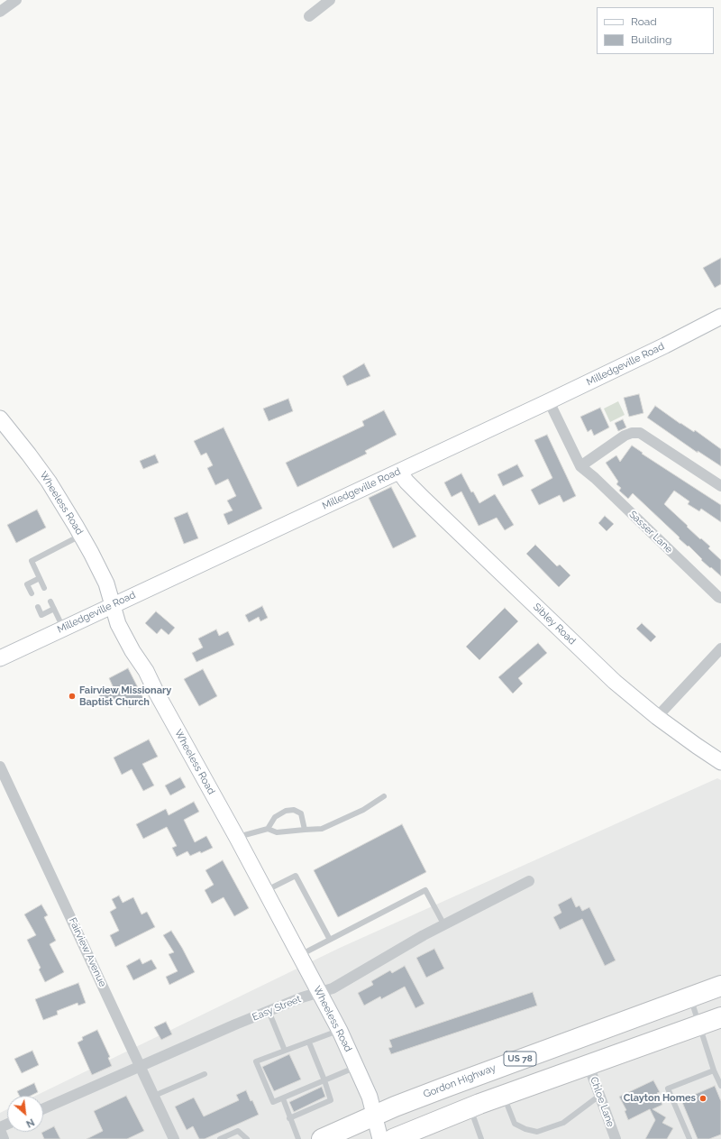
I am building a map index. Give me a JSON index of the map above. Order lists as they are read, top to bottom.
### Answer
{
  "streets": {
    "highway": ["US 78", "Gordon Highway"],
    "street": [
      "Milledgeville Road",
      "Wheeless Road",
      "Sasser Lane",
      "Sibley Road",
      "Fairview Avenue",
      "Easy Street",
      "Chloe Lane"
    ]
  },
  "crossings": [
    ["Milledgeville Road", "Wheeless Road"],
    ["Milledgeville Road", "Sasser Lane"],
    ["Milledgeville Road", "Sibley Road"],
    ["Wheeless Road", "Easy Street"],
    ["Wheeless Road", "Gordon Highway"],
    ["Fairview Avenue", "Easy Street"]
  ],
  "places": ["Fairview Missionary Baptist Church", "Clayton Homes"],
  "legend": ["Road", "Building"],
  "north": "bottom right"
}
